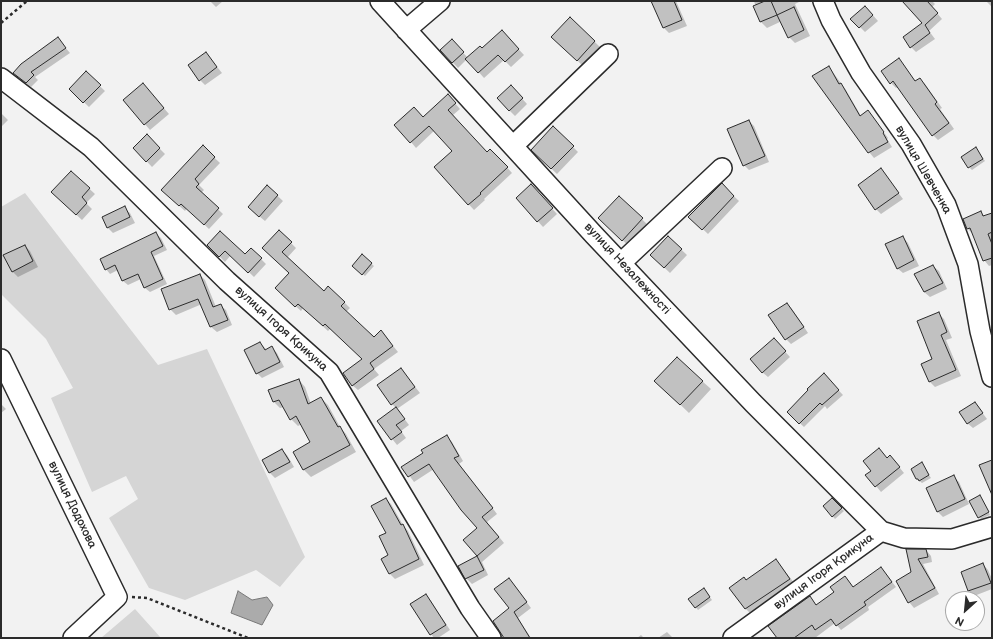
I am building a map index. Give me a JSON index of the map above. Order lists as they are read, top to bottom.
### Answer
{
  "streets": {
    "street": [
      "вулиця Шевченка",
      "вулиця Незалежності",
      "вулиця Ігоря Крикуна",
      "вулиця Додохова"
    ]
  },
  "crossings": [
    ["вулиця Незалежності", "вулиця Ігоря Крикуна"]
  ],
  "north": "bottom left"
}
